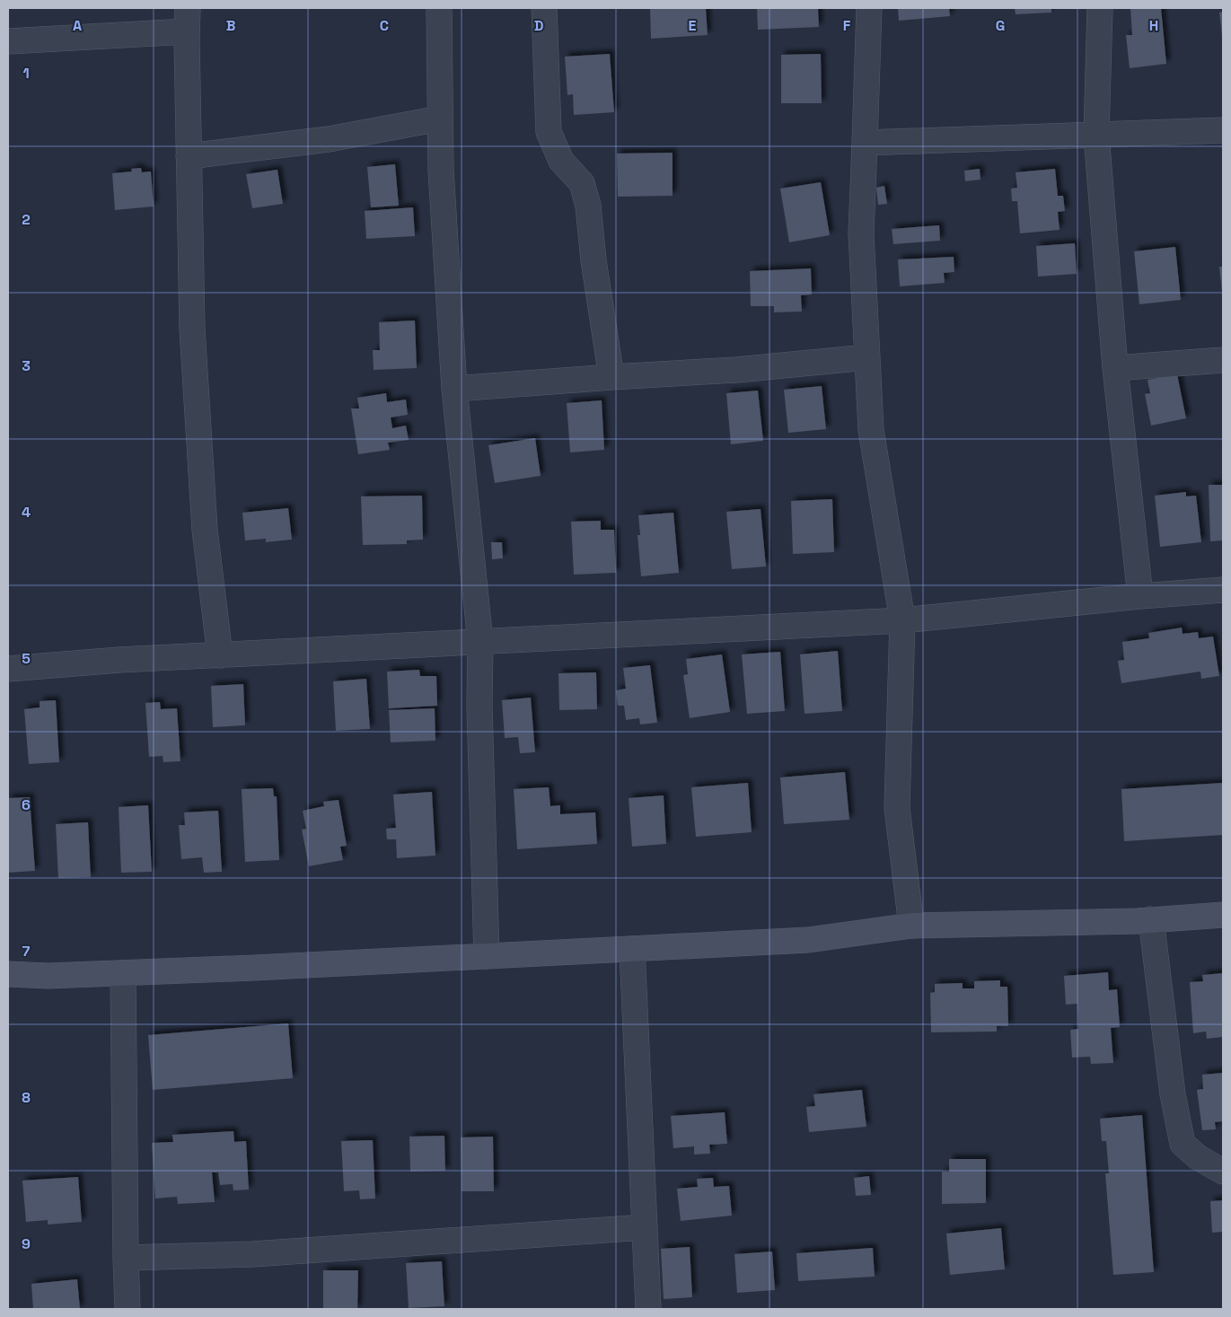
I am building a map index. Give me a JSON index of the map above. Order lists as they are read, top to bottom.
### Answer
{
  "grid": {
    "columns": [
      "A",
      "B",
      "C",
      "D",
      "E",
      "F",
      "G",
      "H"
    ],
    "rows": [
      "1",
      "2",
      "3",
      "4",
      "5",
      "6",
      "7",
      "8",
      "9"
    ]
  }
}
